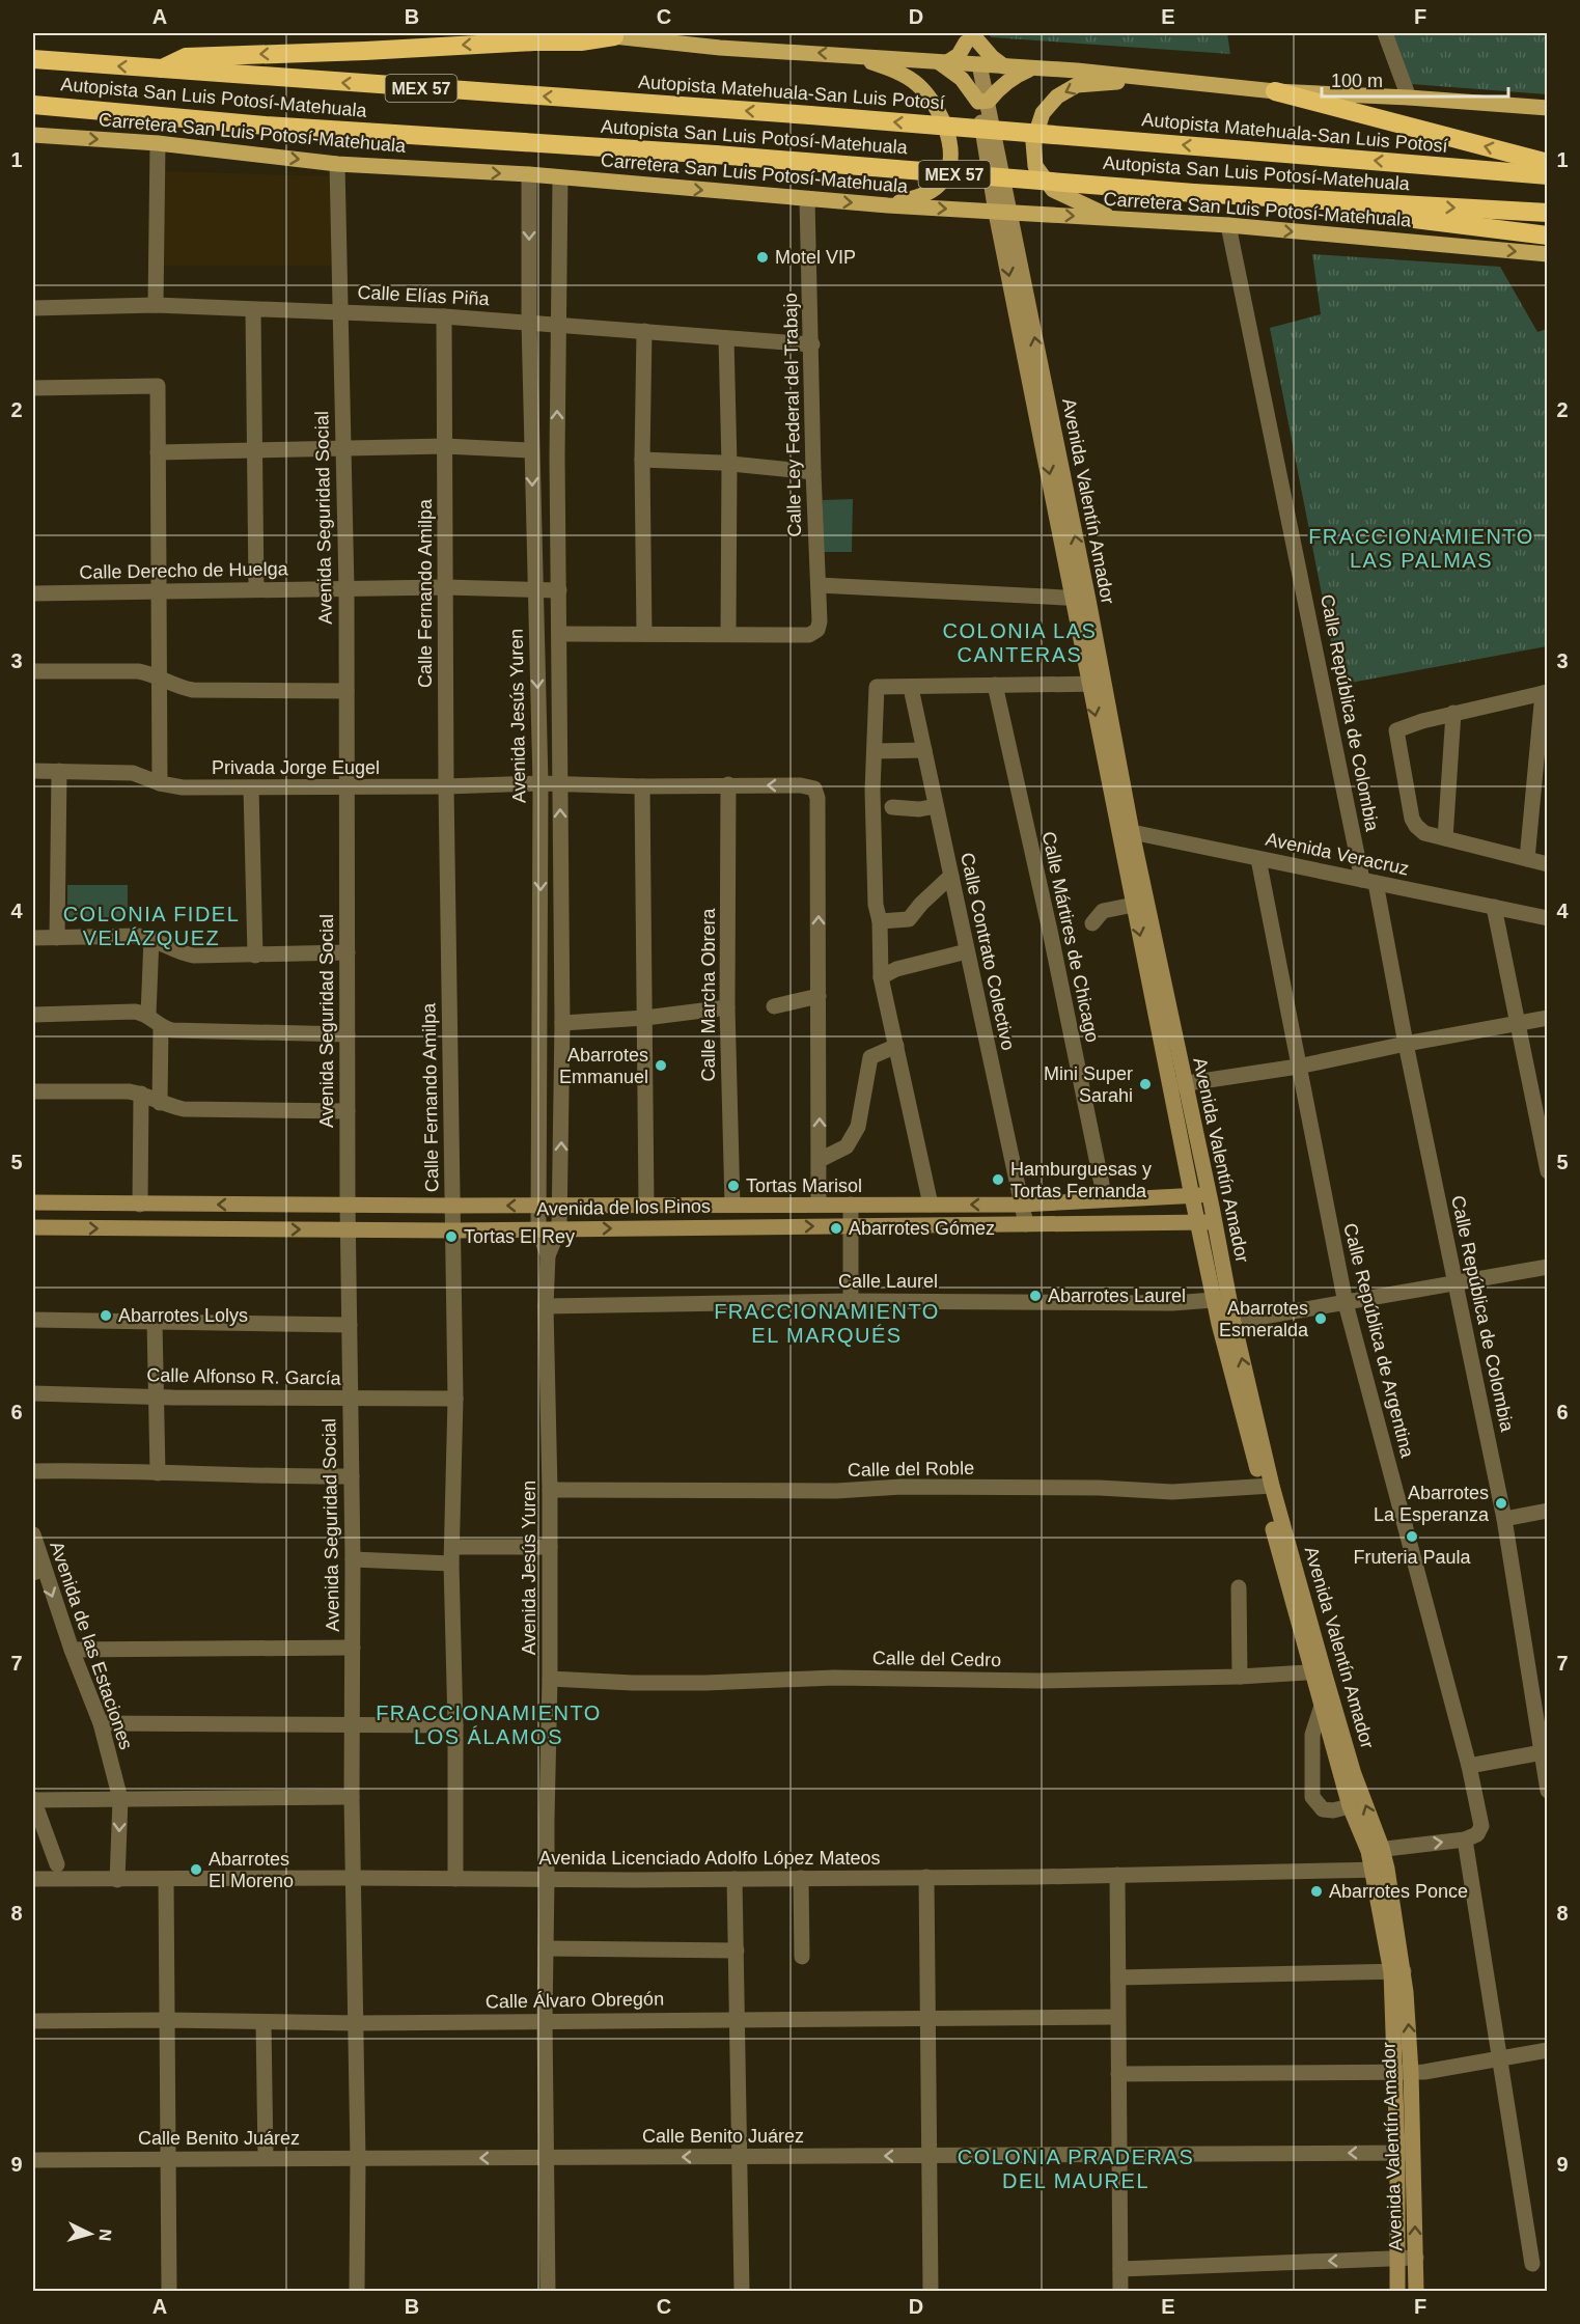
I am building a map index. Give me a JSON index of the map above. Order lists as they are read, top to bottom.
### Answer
{
  "streets": {
    "highway": ["MEX 57", "Autopista Matehuala-San Luis Potosí", "Autopista San Luis Potosí-Matehuala"],
    "main road": ["Carretera San Luis Potosí-Matehuala", "Avenida Valentín Amador", "Avenida de los Pinos"],
    "street": [
      "Calle Elías Piña",
      "Calle Ley Federal del Trabajo",
      "Avenida Seguridad Social",
      "Calle Derecho de Huelga",
      "Calle Fernando Amilpa",
      "Calle República de Colombia",
      "Avenida Jesús Yuren",
      "Privada Jorge Eugel",
      "Avenida Veracruz",
      "Calle Mártires de Chicago",
      "Calle Contrato Colectivo",
      "Calle Marcha Obrera",
      "Calle Laurel",
      "Calle República de Argentina",
      "Calle Alfonso R. García",
      "Calle del Roble",
      "Avenida de las Estaciones",
      "Calle del Cedro",
      "Avenida Licenciado Adolfo López Mateos",
      "Calle Álvaro Obregón",
      "Calle Benito Juárez"
    ]
  },
  "crossings": [
    ["Carretera San Luis Potosí-Matehuala", "Calle Ley Federal del Trabajo"],
    ["Carretera San Luis Potosí-Matehuala", "Avenida Valentín Amador"],
    ["Carretera San Luis Potosí-Matehuala", "Avenida Seguridad Social"],
    ["Carretera San Luis Potosí-Matehuala", "Calle República de Colombia"],
    ["Carretera San Luis Potosí-Matehuala", "Avenida Jesús Yuren"],
    ["Calle Elías Piña", "Calle Ley Federal del Trabajo"],
    ["Calle Elías Piña", "Avenida Seguridad Social"],
    ["Calle Elías Piña", "Calle Fernando Amilpa"],
    ["Calle Elías Piña", "Avenida Jesús Yuren"],
    ["Avenida Valentín Amador", "Avenida Veracruz"],
    ["Avenida Valentín Amador", "Avenida de los Pinos"],
    ["Avenida Valentín Amador", "Calle Laurel"],
    ["Avenida Valentín Amador", "Calle del Roble"],
    ["Avenida Valentín Amador", "Calle del Cedro"],
    ["Avenida Valentín Amador", "Avenida Licenciado Adolfo López Mateos"],
    ["Avenida Valentín Amador", "Calle Benito Juárez"],
    ["Avenida Seguridad Social", "Calle Derecho de Huelga"],
    ["Avenida Seguridad Social", "Privada Jorge Eugel"],
    ["Avenida Seguridad Social", "Avenida de los Pinos"],
    ["Avenida Seguridad Social", "Calle Alfonso R. García"],
    ["Avenida Seguridad Social", "Avenida Licenciado Adolfo López Mateos"],
    ["Avenida Seguridad Social", "Calle Álvaro Obregón"],
    ["Avenida Seguridad Social", "Calle Benito Juárez"],
    ["Calle Derecho de Huelga", "Calle Fernando Amilpa"],
    ["Calle Derecho de Huelga", "Avenida Jesús Yuren"],
    ["Calle Fernando Amilpa", "Privada Jorge Eugel"],
    ["Calle Fernando Amilpa", "Avenida de los Pinos"],
    ["Calle Fernando Amilpa", "Calle Alfonso R. García"],
    ["Calle Fernando Amilpa", "Avenida Licenciado Adolfo López Mateos"],
    ["Calle República de Colombia", "Avenida Veracruz"],
    ["Avenida Jesús Yuren", "Privada Jorge Eugel"],
    ["Avenida Jesús Yuren", "Avenida de los Pinos"],
    ["Avenida Jesús Yuren", "Calle Laurel"],
    ["Avenida Jesús Yuren", "Calle del Roble"],
    ["Avenida Jesús Yuren", "Calle del Cedro"],
    ["Avenida Jesús Yuren", "Avenida Licenciado Adolfo López Mateos"],
    ["Avenida Jesús Yuren", "Calle Álvaro Obregón"],
    ["Avenida Jesús Yuren", "Calle Benito Juárez"],
    ["Privada Jorge Eugel", "Calle Marcha Obrera"],
    ["Avenida Veracruz", "Calle República de Argentina"],
    ["Calle Mártires de Chicago", "Avenida de los Pinos"],
    ["Calle Contrato Colectivo", "Avenida de los Pinos"],
    ["Calle Marcha Obrera", "Avenida de los Pinos"],
    ["Avenida de las Estaciones", "Avenida Licenciado Adolfo López Mateos"]
  ],
  "one_way": ["Carretera San Luis Potosí-Matehuala"],
  "districts": [
    "FRACCIONAMIENTO LAS PALMAS",
    "COLONIA LAS CANTERAS",
    "COLONIA FIDEL VELÁZQUEZ",
    "FRACCIONAMIENTO EL MARQUÉS",
    "FRACCIONAMIENTO LOS ÁLAMOS",
    "COLONIA PRADERAS DEL MAUREL"
  ],
  "places": [
    "Motel VIP",
    "Abarrotes Emmanuel",
    "Mini Super Sarahi",
    "Hamburguesas y Tortas Fernanda",
    "Tortas Marisol",
    "Abarrotes Gómez",
    "Tortas El Rey",
    "Abarrotes Laurel",
    "Abarrotes Lolys",
    "Abarrotes Esmeralda",
    "Abarrotes La Esperanza",
    "Fruteria Paula",
    "Abarrotes El Moreno",
    "Abarrotes Ponce"
  ],
  "scale_bar": "100 m",
  "north": "right",
  "grid": {
    "columns": [
      "A",
      "B",
      "C",
      "D",
      "E",
      "F"
    ],
    "rows": [
      "1",
      "2",
      "3",
      "4",
      "5",
      "6",
      "7",
      "8",
      "9"
    ]
  }
}
